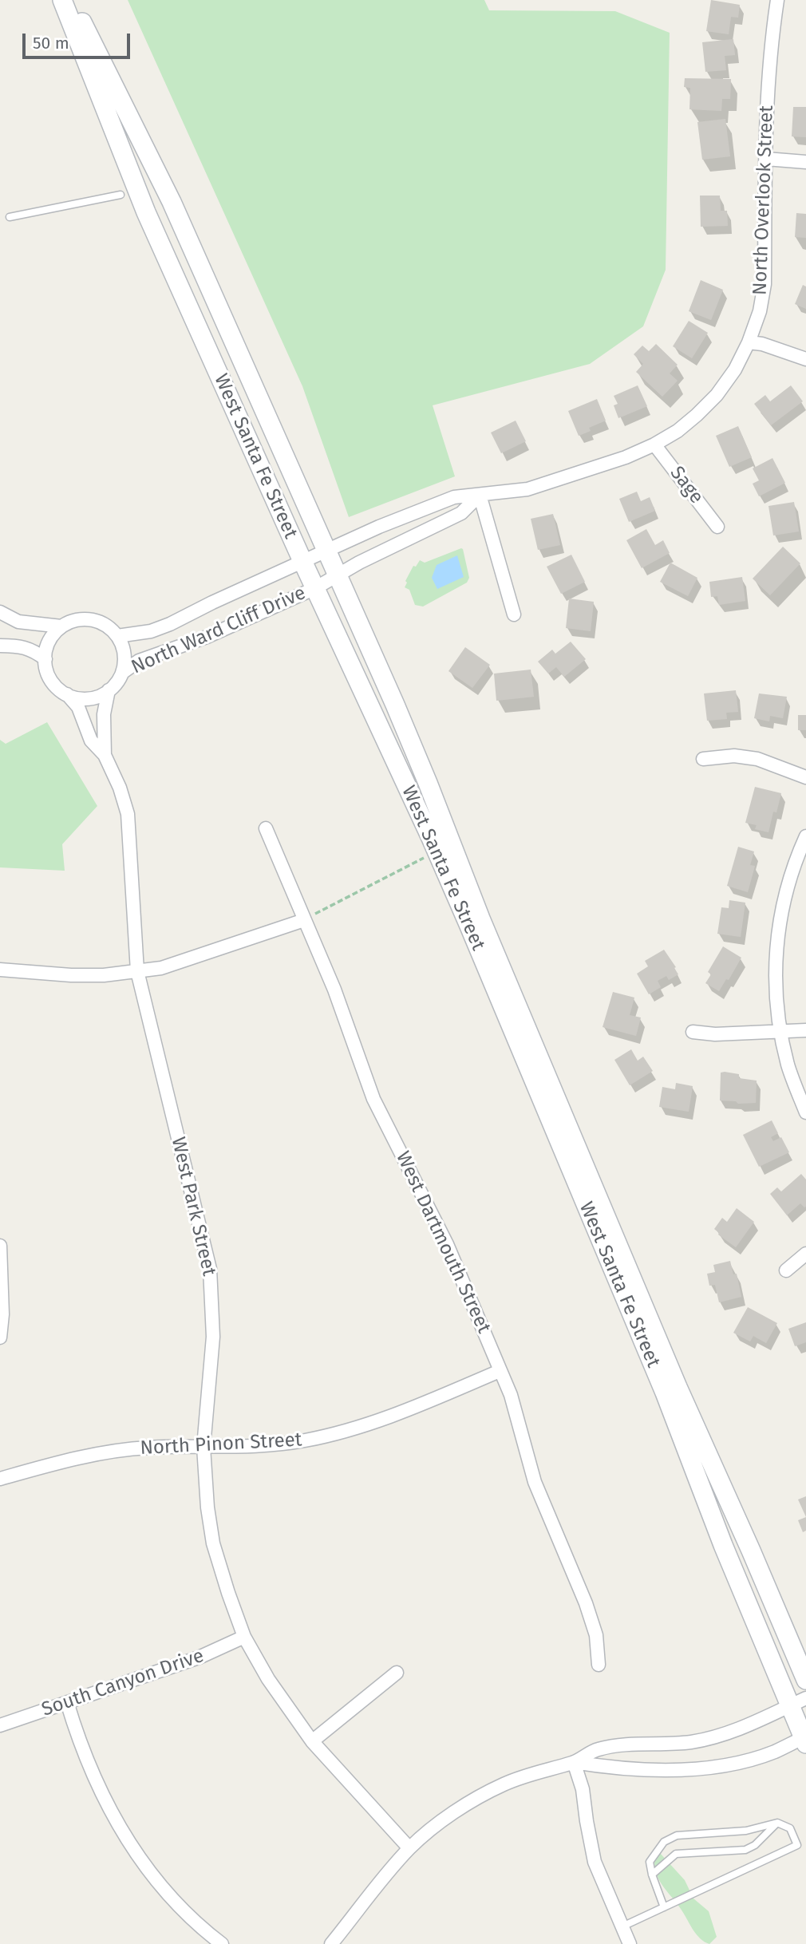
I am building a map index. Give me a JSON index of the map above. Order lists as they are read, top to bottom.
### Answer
{
  "streets": {
    "street": [
      "North Overlook Street",
      "West Santa Fe Street",
      "Sage",
      "North Ward Cliff Drive",
      "West Park Street",
      "West Dartmouth Street",
      "North Pinon Street",
      "South Canyon Drive"
    ]
  },
  "crossings": [
    ["North Overlook Street", "West Santa Fe Street"],
    ["North Overlook Street", "Sage"],
    ["North Overlook Street", "North Ward Cliff Drive"],
    ["West Santa Fe Street", "North Ward Cliff Drive"],
    ["North Ward Cliff Drive", "West Park Street"],
    ["West Park Street", "North Pinon Street"],
    ["West Park Street", "South Canyon Drive"],
    ["West Dartmouth Street", "North Pinon Street"]
  ],
  "scale_bar": "50 m"
}
